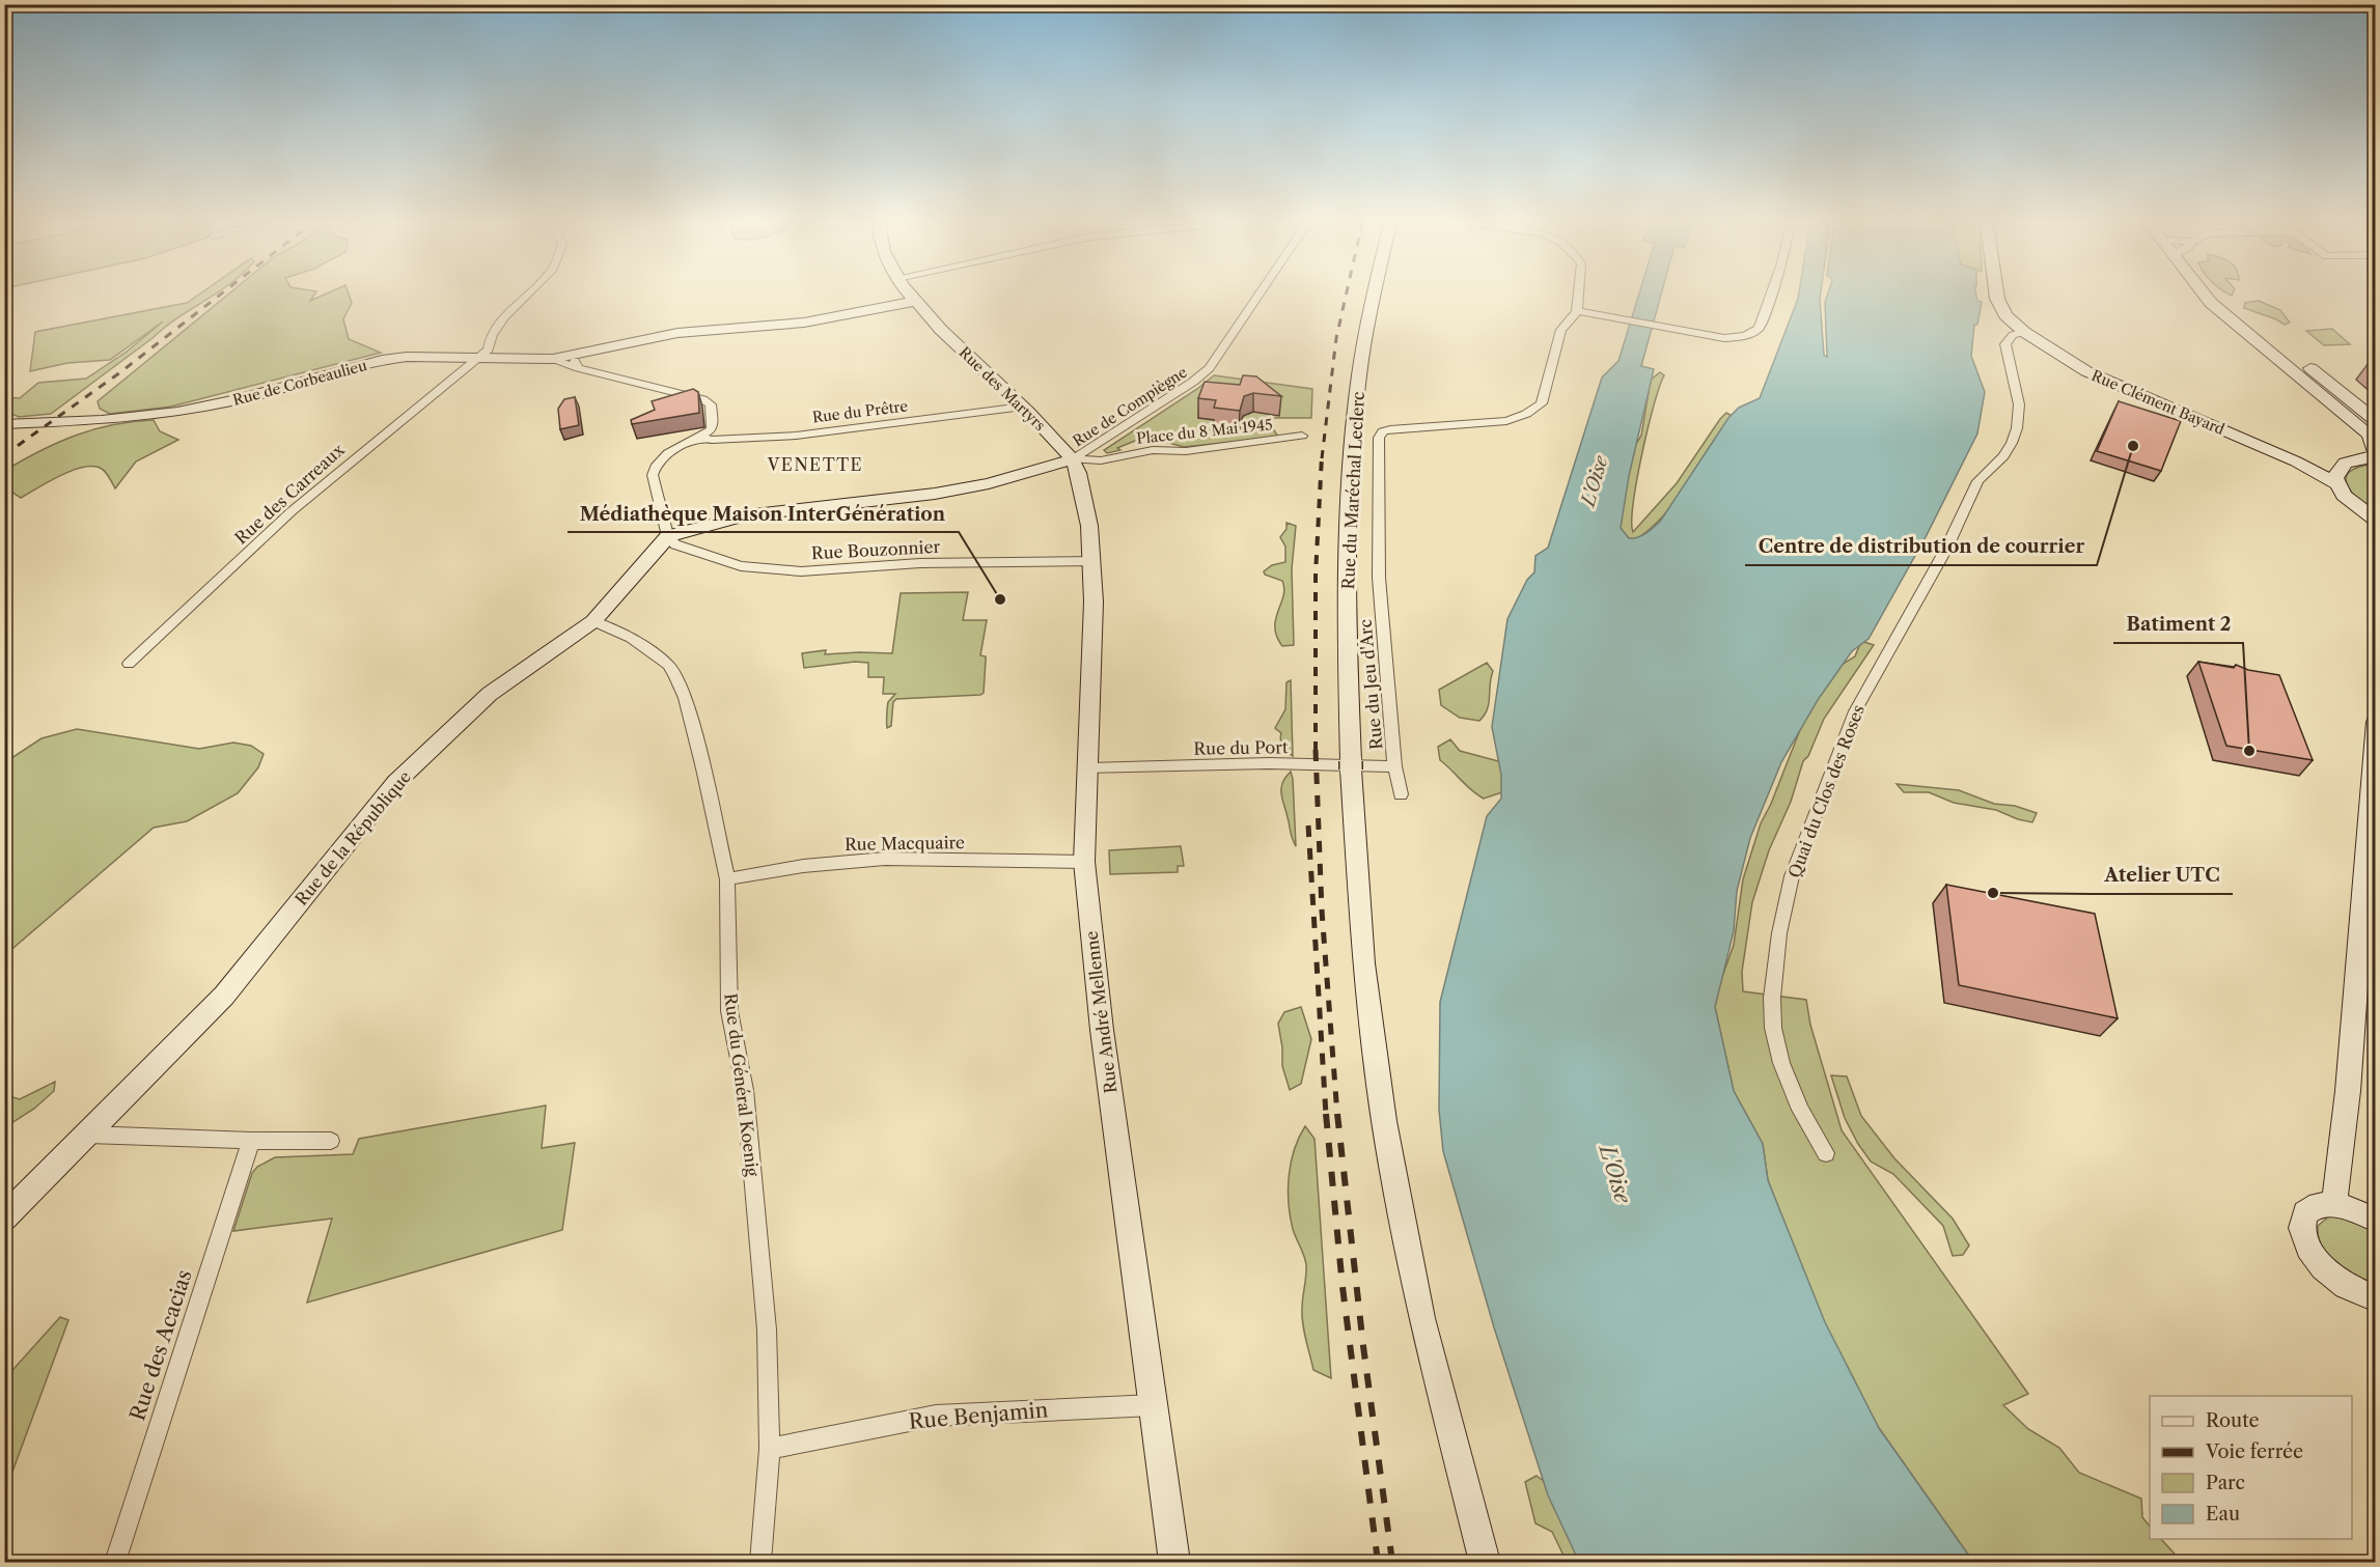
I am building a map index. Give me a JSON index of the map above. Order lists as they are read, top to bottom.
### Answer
{
  "streets": {
    "street": [
      "Rue de Corbeaulieu",
      "Rue des Martyrs",
      "Rue Clément Bayard",
      "Rue de Compiègne",
      "Rue du Prêtre",
      "Place du 8 Mai 1945",
      "Rue du Maréchal Leclerc",
      "Rue des Carreaux",
      "Rue Bouzonnier",
      "Rue du Jeu d'Arc",
      "Rue du Port",
      "Quai du Clos des Roses",
      "Rue de la République",
      "Rue Macquaire",
      "Rue André Mellenne",
      "Rue du Général Koenig",
      "Rue des Acacias",
      "Rue Benjamin"
    ]
  },
  "crossings": [
    ["Rue de Corbeaulieu", "Rue du Prêtre"],
    ["Rue de Corbeaulieu", "Rue des Carreaux"],
    ["Rue des Martyrs", "Rue de Compiègne"],
    ["Rue des Martyrs", "Rue du Prêtre"],
    ["Rue des Martyrs", "Place du 8 Mai 1945"],
    ["Rue des Martyrs", "Rue André Mellenne"],
    ["Rue Clément Bayard", "Quai du Clos des Roses"],
    ["Rue de Compiègne", "Place du 8 Mai 1945"],
    ["Rue de Compiègne", "Rue André Mellenne"],
    ["Place du 8 Mai 1945", "Rue André Mellenne"],
    ["Rue Bouzonnier", "Rue de la République"],
    ["Rue Bouzonnier", "Rue André Mellenne"],
    ["Rue du Jeu d'Arc", "Rue du Port"],
    ["Rue du Port", "Rue André Mellenne"],
    ["Rue de la République", "Rue du Général Koenig"],
    ["Rue Macquaire", "Rue André Mellenne"],
    ["Rue Macquaire", "Rue du Général Koenig"],
    ["Rue André Mellenne", "Rue Benjamin"],
    ["Rue du Général Koenig", "Rue Benjamin"]
  ],
  "districts": ["VENETTE"],
  "water": ["L'Oise"],
  "places": [
    "Centre de distribution de courrier",
    "Médiathèque Maison InterGénération",
    "Batiment 2",
    "Atelier UTC"
  ],
  "legend": [
    "Route",
    "Voie ferrée",
    "Parc",
    "Eau"
  ]
}
